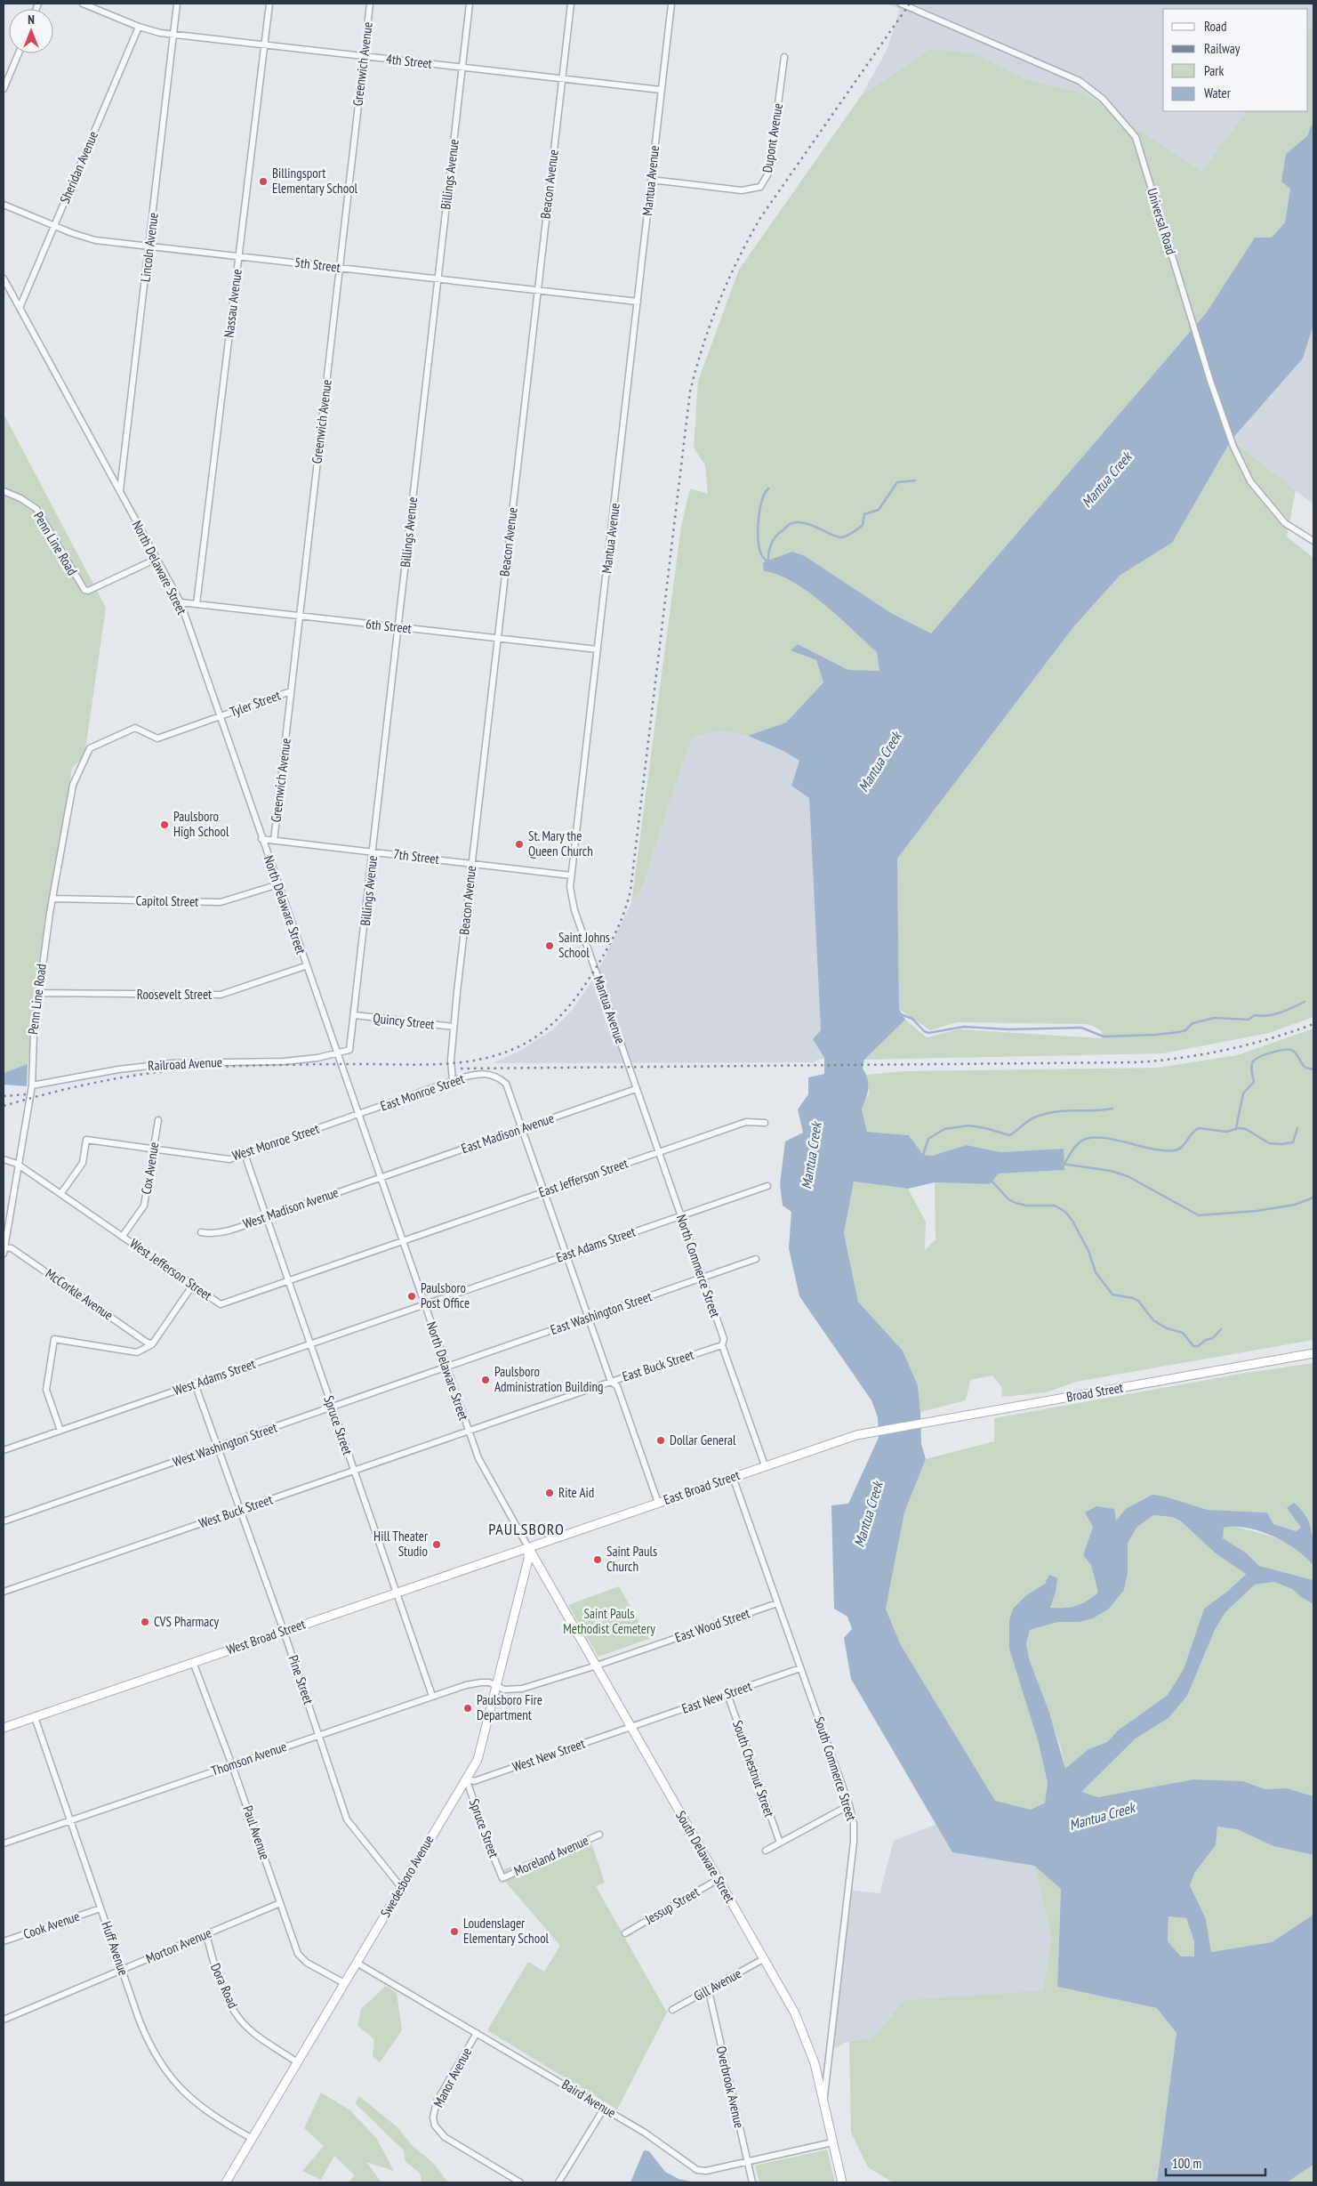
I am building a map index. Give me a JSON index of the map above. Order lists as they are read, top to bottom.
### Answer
{
  "streets": {
    "main road": [
      "Broad Street",
      "East Broad Street",
      "West Broad Street",
      "South Delaware Street",
      "Swedesboro Avenue"
    ],
    "street": [
      "4th Street",
      "Greenwich Avenue",
      "Dupont Avenue",
      "Sheridan Avenue",
      "Billings Avenue",
      "Mantua Avenue",
      "Beacon Avenue",
      "Universal Road",
      "Lincoln Avenue",
      "5th Street",
      "Nassau Avenue",
      "Penn Line Road",
      "North Delaware Street",
      "6th Street",
      "Tyler Street",
      "7th Street",
      "Capitol Street",
      "Roosevelt Street",
      "Quincy Street",
      "Railroad Avenue",
      "East Monroe Street",
      "East Madison Avenue",
      "West Monroe Street",
      "Cox Avenue",
      "East Jefferson Street",
      "West Madison Avenue",
      "East Adams Street",
      "North Commerce Street",
      "West Jefferson Street",
      "McCorkle Avenue",
      "East Washington Street",
      "East Buck Street",
      "West Adams Street",
      "Spruce Street",
      "West Washington Street",
      "West Buck Street",
      "East Wood Street",
      "Pine Street",
      "East New Street",
      "West New Street",
      "Thomson Avenue",
      "South Chestnut Street",
      "South Commerce Street",
      "Paul Avenue",
      "Moreland Avenue",
      "Jessup Street",
      "Cook Avenue",
      "Morton Avenue",
      "Huff Avenue",
      "Gill Avenue",
      "Dora Road",
      "Manor Avenue",
      "Overbrook Avenue",
      "Baird Avenue"
    ]
  },
  "crossings": [
    ["4th Street", "Greenwich Avenue"],
    ["4th Street", "Sheridan Avenue"],
    ["4th Street", "Billings Avenue"],
    ["4th Street", "Mantua Avenue"],
    ["4th Street", "Beacon Avenue"],
    ["4th Street", "Lincoln Avenue"],
    ["4th Street", "Nassau Avenue"],
    ["Greenwich Avenue", "5th Street"],
    ["Greenwich Avenue", "6th Street"],
    ["Greenwich Avenue", "Tyler Street"],
    ["Greenwich Avenue", "7th Street"],
    ["Dupont Avenue", "Mantua Avenue"],
    ["Sheridan Avenue", "5th Street"],
    ["Sheridan Avenue", "North Delaware Street"],
    ["Billings Avenue", "5th Street"],
    ["Billings Avenue", "North Delaware Street"],
    ["Billings Avenue", "6th Street"],
    ["Billings Avenue", "7th Street"],
    ["Billings Avenue", "Quincy Street"],
    ["Billings Avenue", "Railroad Avenue"],
    ["Mantua Avenue", "5th Street"],
    ["Mantua Avenue", "6th Street"],
    ["Mantua Avenue", "7th Street"],
    ["Mantua Avenue", "North Commerce Street"],
    ["Beacon Avenue", "5th Street"],
    ["Beacon Avenue", "6th Street"],
    ["Beacon Avenue", "7th Street"],
    ["Beacon Avenue", "Quincy Street"],
    ["Beacon Avenue", "East Monroe Street"],
    ["Lincoln Avenue", "5th Street"],
    ["Lincoln Avenue", "North Delaware Street"],
    ["5th Street", "Nassau Avenue"],
    ["Nassau Avenue", "6th Street"],
    ["Penn Line Road", "North Delaware Street"],
    ["Penn Line Road", "Tyler Street"],
    ["Penn Line Road", "Capitol Street"],
    ["Penn Line Road", "Roosevelt Street"],
    ["Penn Line Road", "Railroad Avenue"],
    ["Penn Line Road", "West Jefferson Street"],
    ["Penn Line Road", "McCorkle Avenue"],
    ["North Delaware Street", "6th Street"],
    ["North Delaware Street", "Tyler Street"],
    ["North Delaware Street", "7th Street"],
    ["North Delaware Street", "Capitol Street"],
    ["North Delaware Street", "Roosevelt Street"],
    ["North Delaware Street", "Railroad Avenue"],
    ["North Delaware Street", "East Monroe Street"],
    ["North Delaware Street", "East Madison Avenue"],
    ["North Delaware Street", "West Monroe Street"],
    ["North Delaware Street", "East Jefferson Street"],
    ["North Delaware Street", "West Madison Avenue"],
    ["North Delaware Street", "East Adams Street"],
    ["North Delaware Street", "West Jefferson Street"],
    ["North Delaware Street", "East Washington Street"],
    ["North Delaware Street", "East Buck Street"],
    ["North Delaware Street", "West Adams Street"],
    ["North Delaware Street", "West Washington Street"],
    ["North Delaware Street", "East Broad Street"],
    ["North Delaware Street", "West Buck Street"],
    ["North Delaware Street", "West Broad Street"],
    ["North Delaware Street", "South Delaware Street"],
    ["North Delaware Street", "Swedesboro Avenue"],
    ["East Monroe Street", "East Madison Avenue"],
    ["East Monroe Street", "West Monroe Street"],
    ["East Madison Avenue", "West Madison Avenue"],
    ["East Madison Avenue", "North Commerce Street"],
    ["West Monroe Street", "Cox Avenue"],
    ["West Monroe Street", "West Jefferson Street"],
    ["West Monroe Street", "Spruce Street"],
    ["Cox Avenue", "West Jefferson Street"],
    ["East Jefferson Street", "North Commerce Street"],
    ["East Jefferson Street", "West Jefferson Street"],
    ["West Madison Avenue", "Spruce Street"],
    ["East Adams Street", "North Commerce Street"],
    ["East Adams Street", "West Adams Street"],
    ["North Commerce Street", "East Washington Street"],
    ["North Commerce Street", "East Buck Street"],
    ["North Commerce Street", "East Broad Street"],
    ["West Jefferson Street", "Spruce Street"],
    ["East Washington Street", "West Washington Street"],
    ["East Buck Street", "West Buck Street"],
    ["West Adams Street", "Spruce Street"],
    ["West Adams Street", "Pine Street"],
    ["Broad Street", "East Broad Street"],
    ["Spruce Street", "West Washington Street"],
    ["Spruce Street", "West Buck Street"],
    ["Spruce Street", "West Broad Street"],
    ["Spruce Street", "West New Street"],
    ["Spruce Street", "Thomson Avenue"],
    ["Spruce Street", "Moreland Avenue"],
    ["Spruce Street", "Swedesboro Avenue"],
    ["West Washington Street", "Pine Street"],
    ["East Broad Street", "West Broad Street"],
    ["East Broad Street", "South Commerce Street"],
    ["East Broad Street", "South Delaware Street"],
    ["East Broad Street", "Swedesboro Avenue"],
    ["West Buck Street", "Pine Street"],
    ["East Wood Street", "Thomson Avenue"],
    ["East Wood Street", "South Commerce Street"],
    ["East Wood Street", "South Delaware Street"],
    ["East Wood Street", "Swedesboro Avenue"],
    ["West Broad Street", "Pine Street"],
    ["West Broad Street", "Paul Avenue"],
    ["West Broad Street", "South Delaware Street"],
    ["West Broad Street", "Swedesboro Avenue"],
    ["West Broad Street", "Huff Avenue"],
    ["Pine Street", "Thomson Avenue"],
    ["Pine Street", "Swedesboro Avenue"],
    ["East New Street", "West New Street"],
    ["East New Street", "South Chestnut Street"],
    ["East New Street", "South Commerce Street"],
    ["East New Street", "South Delaware Street"],
    ["West New Street", "South Delaware Street"],
    ["West New Street", "Swedesboro Avenue"],
    ["Thomson Avenue", "Paul Avenue"],
    ["Thomson Avenue", "Swedesboro Avenue"],
    ["Thomson Avenue", "Huff Avenue"],
    ["South Commerce Street", "South Delaware Street"],
    ["Paul Avenue", "Swedesboro Avenue"],
    ["Paul Avenue", "Morton Avenue"],
    ["South Delaware Street", "Swedesboro Avenue"],
    ["South Delaware Street", "Jessup Street"],
    ["South Delaware Street", "Gill Avenue"],
    ["South Delaware Street", "Baird Avenue"],
    ["Swedesboro Avenue", "Huff Avenue"],
    ["Swedesboro Avenue", "Dora Road"],
    ["Swedesboro Avenue", "Baird Avenue"],
    ["Cook Avenue", "Huff Avenue"],
    ["Morton Avenue", "Huff Avenue"],
    ["Morton Avenue", "Dora Road"],
    ["Gill Avenue", "Overbrook Avenue"],
    ["Manor Avenue", "Baird Avenue"],
    ["Overbrook Avenue", "Baird Avenue"]
  ],
  "districts": ["PAULSBORO"],
  "water": ["Mantua Creek"],
  "parks": ["Saint Pauls Methodist Cemetery"],
  "places": [
    "Billingsport Elementary School",
    "Paulsboro High School",
    "St. Mary the Queen Church",
    "Saint Johns School",
    "Paulsboro Post Office",
    "Paulsboro Administration Building",
    "Dollar General",
    "Rite Aid",
    "Hill Theater Studio",
    "Saint Pauls Church",
    "CVS Pharmacy",
    "Paulsboro Fire Department",
    "Loudenslager Elementary School"
  ],
  "legend": [
    "Road",
    "Railway",
    "Park",
    "Water"
  ],
  "scale_bar": "100 m",
  "north": "top"
}
